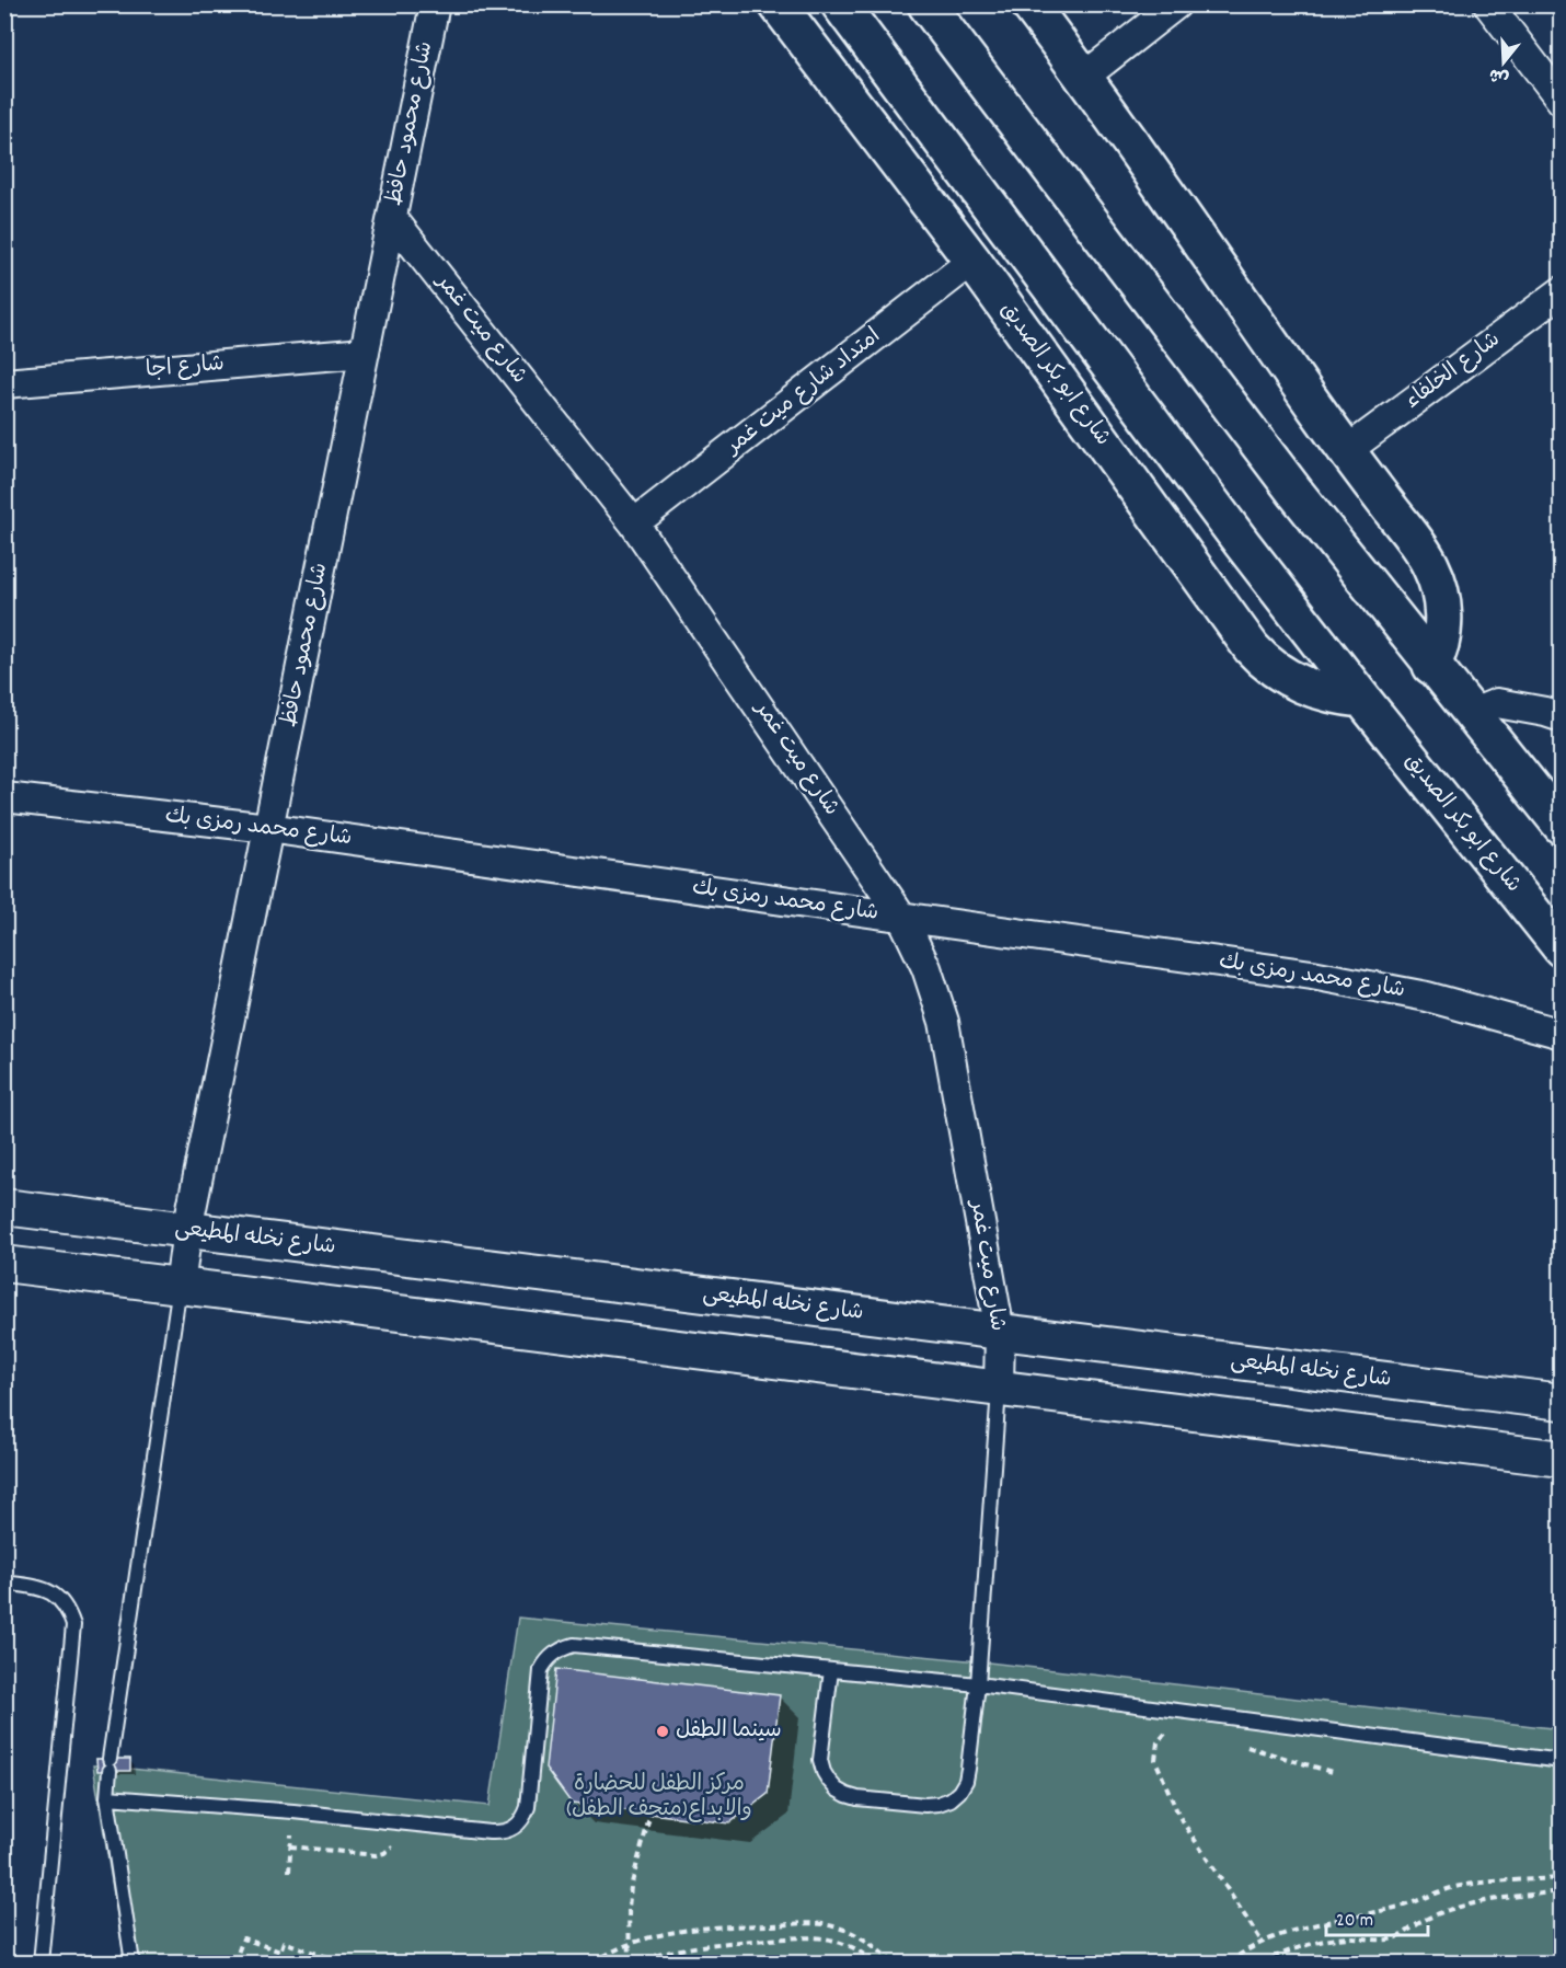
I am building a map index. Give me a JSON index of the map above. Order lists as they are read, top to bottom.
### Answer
{
  "streets": {
    "main road": ["شارع ابو بكر الصديق"],
    "street": [
      "شارع محمود حافظ",
      "شارع ميت غمر",
      "شارع اجا",
      "شارع الخلفاء",
      "امتداد شارع ميت غمر",
      "شارع محمد رمزى بك",
      "شارع نخله المطيعى"
    ]
  },
  "crossings": [
    ["شارع محمود حافظ", "شارع ميت غمر"],
    ["شارع محمود حافظ", "شارع اجا"],
    ["شارع محمود حافظ", "شارع محمد رمزى بك"],
    ["شارع محمود حافظ", "شارع نخله المطيعى"],
    ["شارع ميت غمر", "امتداد شارع ميت غمر"],
    ["شارع ميت غمر", "شارع محمد رمزى بك"],
    ["شارع ميت غمر", "شارع نخله المطيعى"],
    ["شارع ابو بكر الصديق", "امتداد شارع ميت غمر"]
  ],
  "parks": ["مركز الطفل للحضارة والابداع(متحف الطفل)"],
  "places": ["سينما الطفل"],
  "scale_bar": "20 m",
  "north": "bottom"
}
